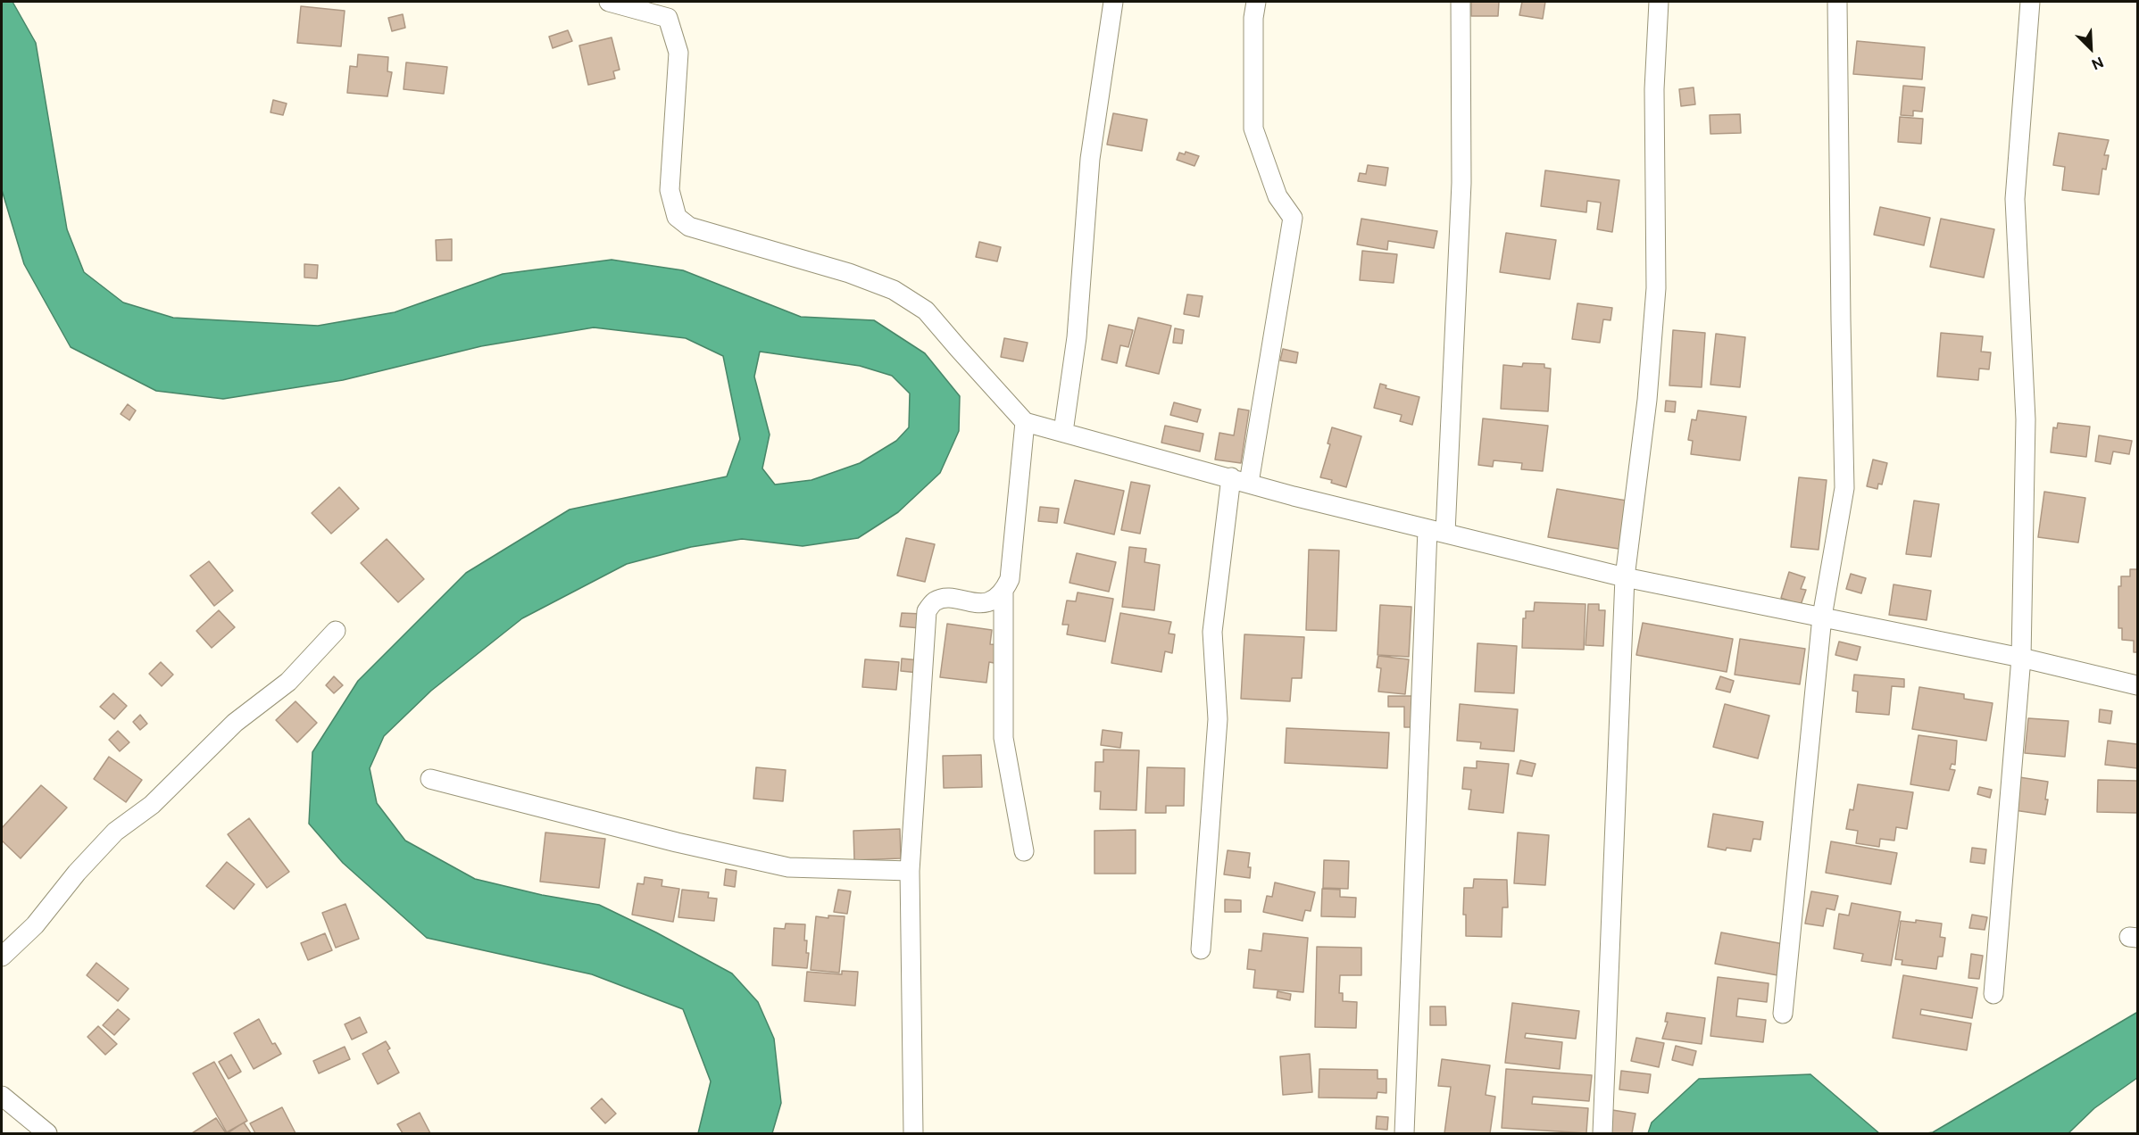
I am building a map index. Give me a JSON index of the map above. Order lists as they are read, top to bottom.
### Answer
{
  "north": "bottom right"
}
